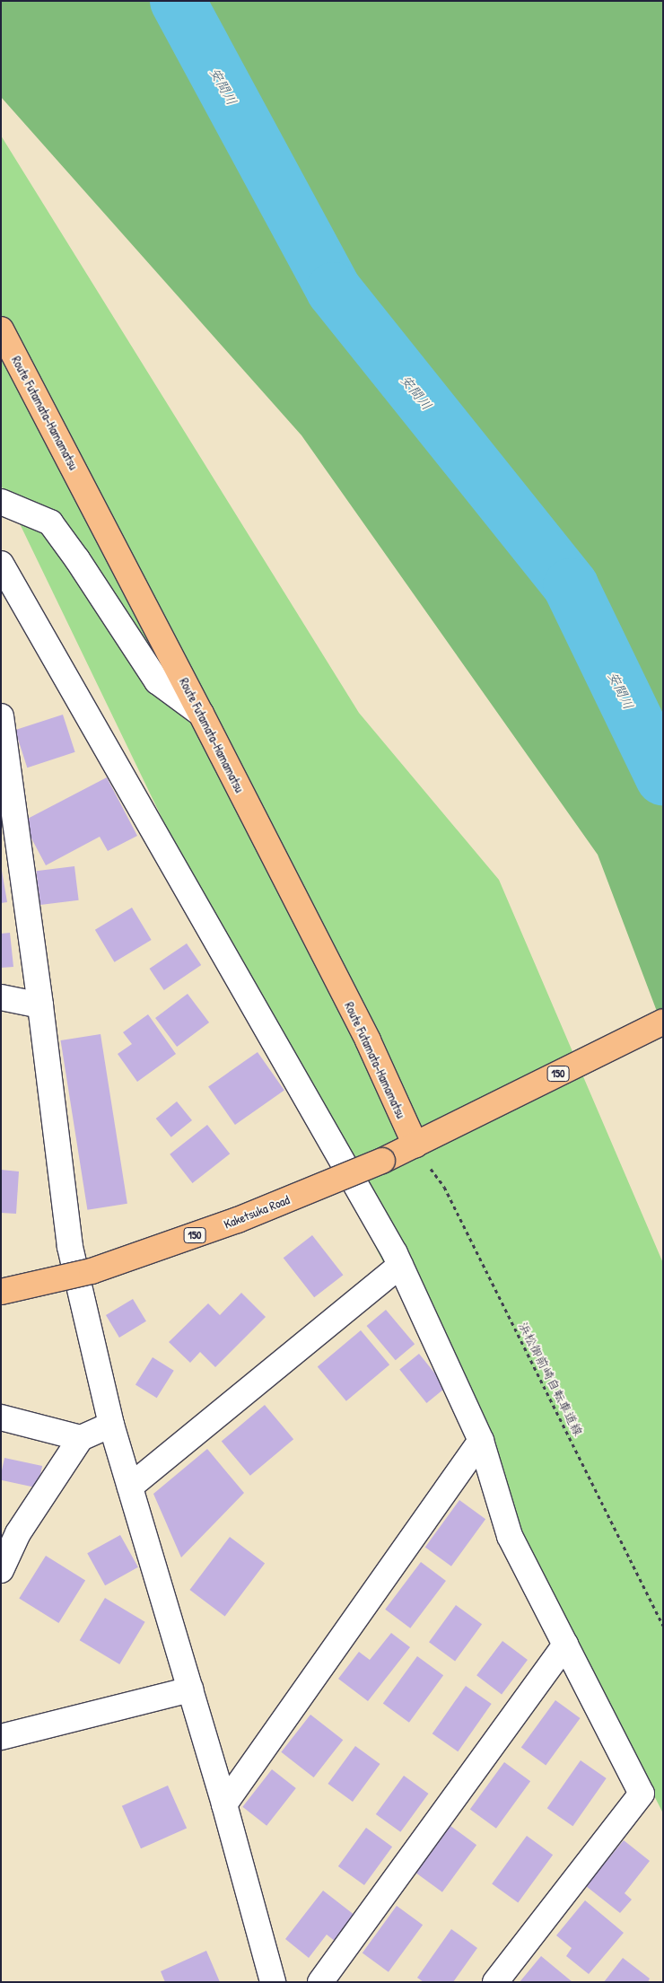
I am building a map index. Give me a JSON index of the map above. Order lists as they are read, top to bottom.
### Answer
{
  "streets": {
    "main road": ["Route Futamata-Hamamatsu", "150", "Kaketsuka Road"],
    "path": ["浜松御前崎自転車道線"]
  },
  "crossings": [
    ["Route Futamata-Hamamatsu", "Kaketsuka Road"],
    ["Route Futamata-Hamamatsu", "浜松御前崎自転車道線"],
    ["Kaketsuka Road", "浜松御前崎自転車道線"]
  ],
  "water": ["安間川"]
}
